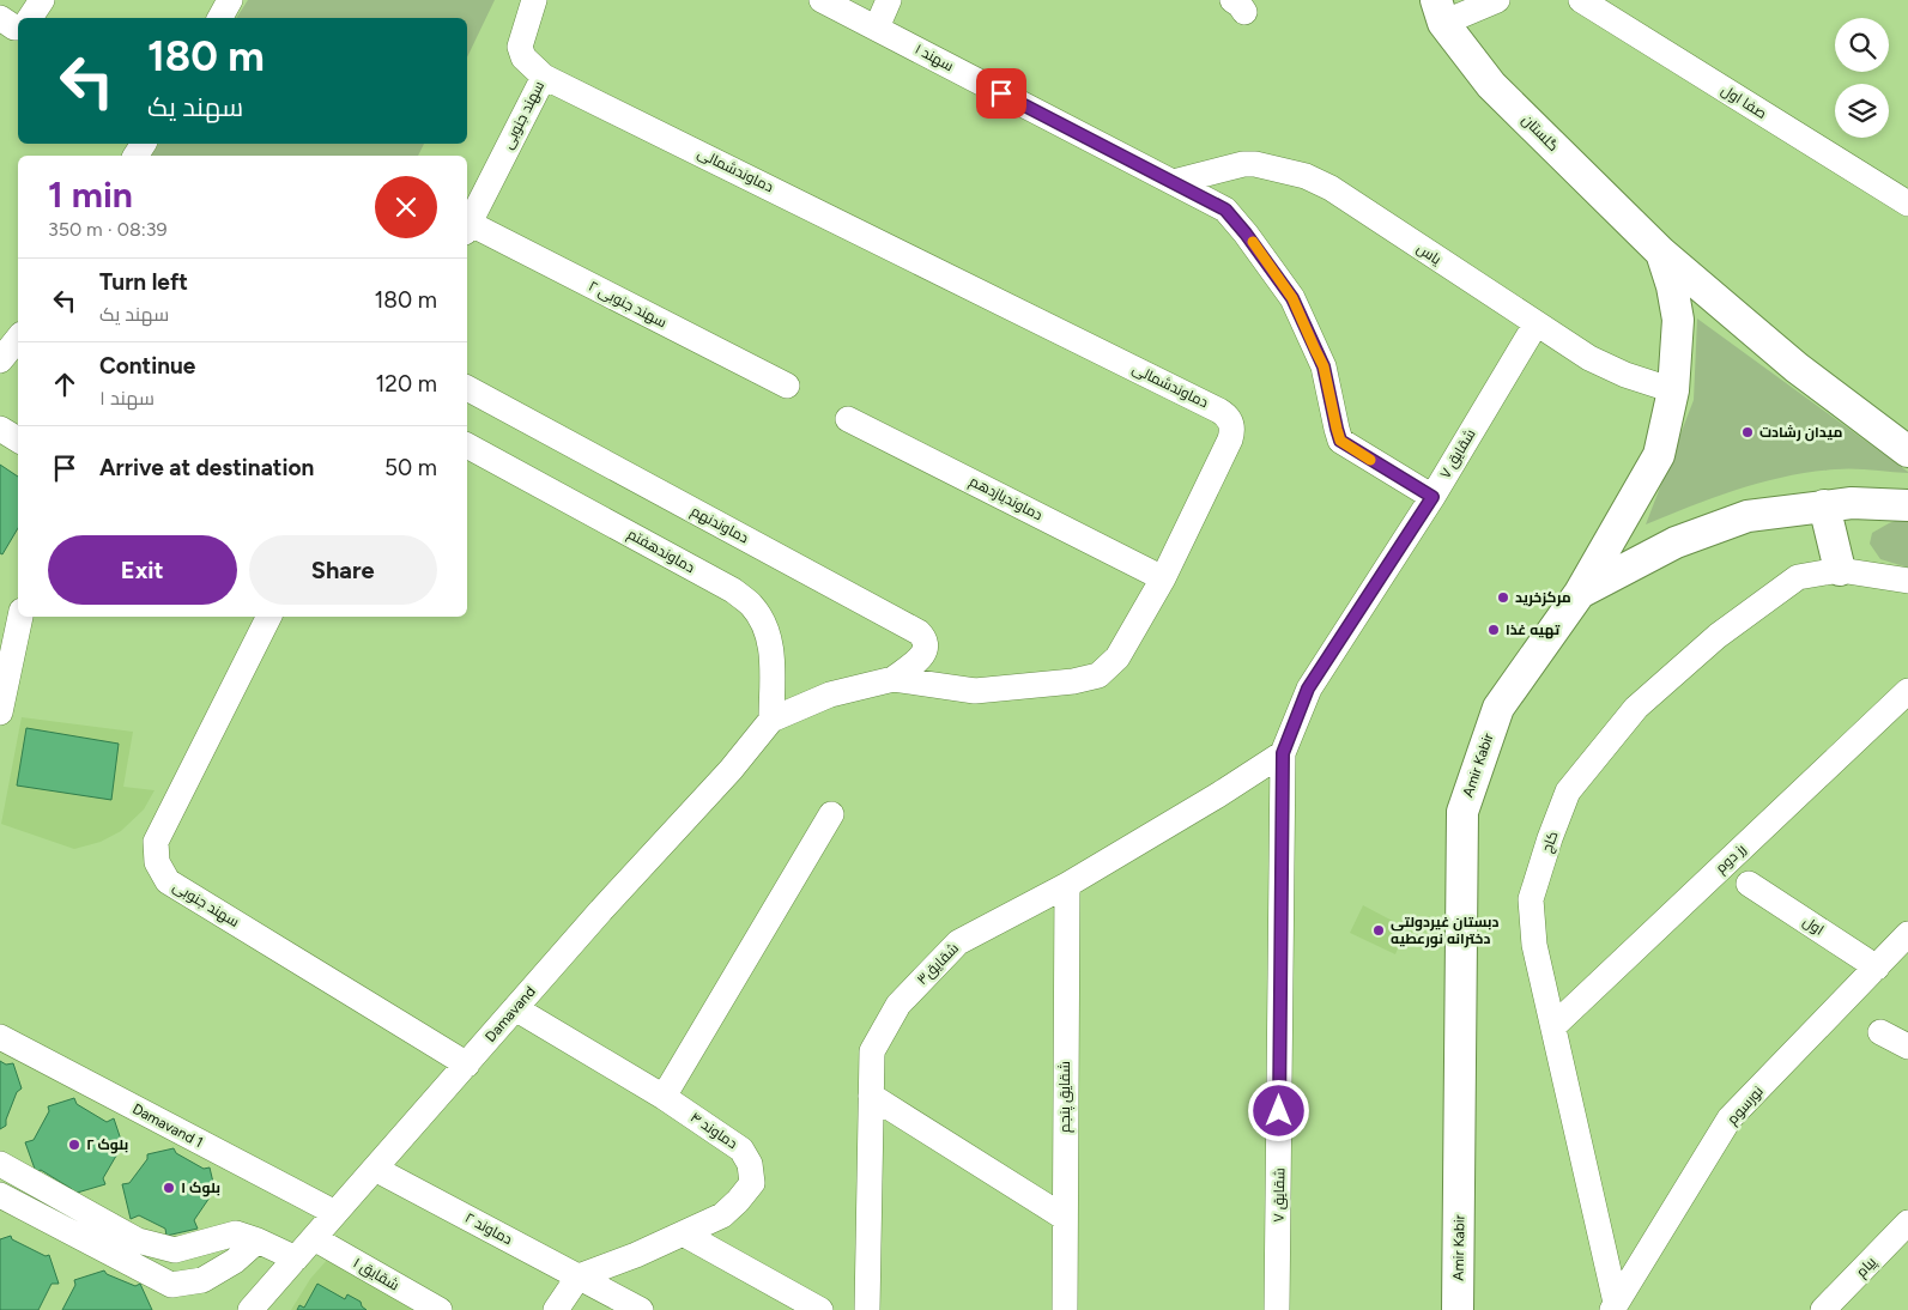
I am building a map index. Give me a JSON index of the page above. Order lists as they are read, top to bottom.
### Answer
{
  "streets": {
    "main road": ["گلستان", "Amir Kabir"],
    "street": [
      "سهند ۱",
      "صفا اول",
      "سهند جنوبی",
      "دماوندشمالی",
      "یاس",
      "سهند جنوبی ۲",
      "شقایق ۷",
      "دماوندیازدهم",
      "دماوندنهم",
      "دماوندهفتم",
      "کاج",
      "رز دوم",
      "اول",
      "شقایق۳",
      "Damavand",
      "شقایق پنجم",
      "نورسوم",
      "Damavand 1",
      "دماوند ۴",
      "دماوند ۲",
      "پیام",
      "شقایق ۱"
    ]
  },
  "crossings": [
    ["سهند ۱", "یاس"],
    ["سهند ۱", "شقایق ۷"],
    ["سهند جنوبی", "دماوندشمالی"],
    ["سهند جنوبی", "Damavand"],
    ["دماوندشمالی", "دماوندیازدهم"],
    ["دماوندشمالی", "دماوندنهم"],
    ["دماوندشمالی", "دماوندهفتم"],
    ["دماوندشمالی", "Damavand"],
    ["یاس", "شقایق ۷"],
    ["شقایق ۷", "شقایق۳"],
    ["دماوندهفتم", "Damavand"],
    ["کاج", "رز دوم"],
    ["کاج", "نورسوم"],
    ["اول", "نورسوم"],
    ["شقایق۳", "شقایق پنجم"],
    ["Damavand", "Damavand 1"],
    ["Damavand", "دماوند ۴"],
    ["Damavand", "دماوند ۲"],
    ["Damavand", "شقایق ۱"],
    ["دماوند ۴", "دماوند ۲"]
  ],
  "places": [
    "میدان رشادت",
    "مرکزخرید",
    "تهیه غذا",
    "دبستان غیردولتی دخترانه نورعطیه",
    "بلوک ۲",
    "بلوک ۱"
  ],
  "page": {
    "turn": ["180 m", "سهند یک"],
    "heading": ["1 min", "350 m · 08:39"],
    "list": [
      {
        "name": "Turn left",
        "note": "سهند یک",
        "value": "180 m"
      },
      {
        "name": "Continue",
        "note": "سهند ۱",
        "value": "120 m"
      },
      {
        "name": "Arrive at destination",
        "value": "50 m"
      }
    ],
    "buttons": ["Exit", "Share"]
  }
}
